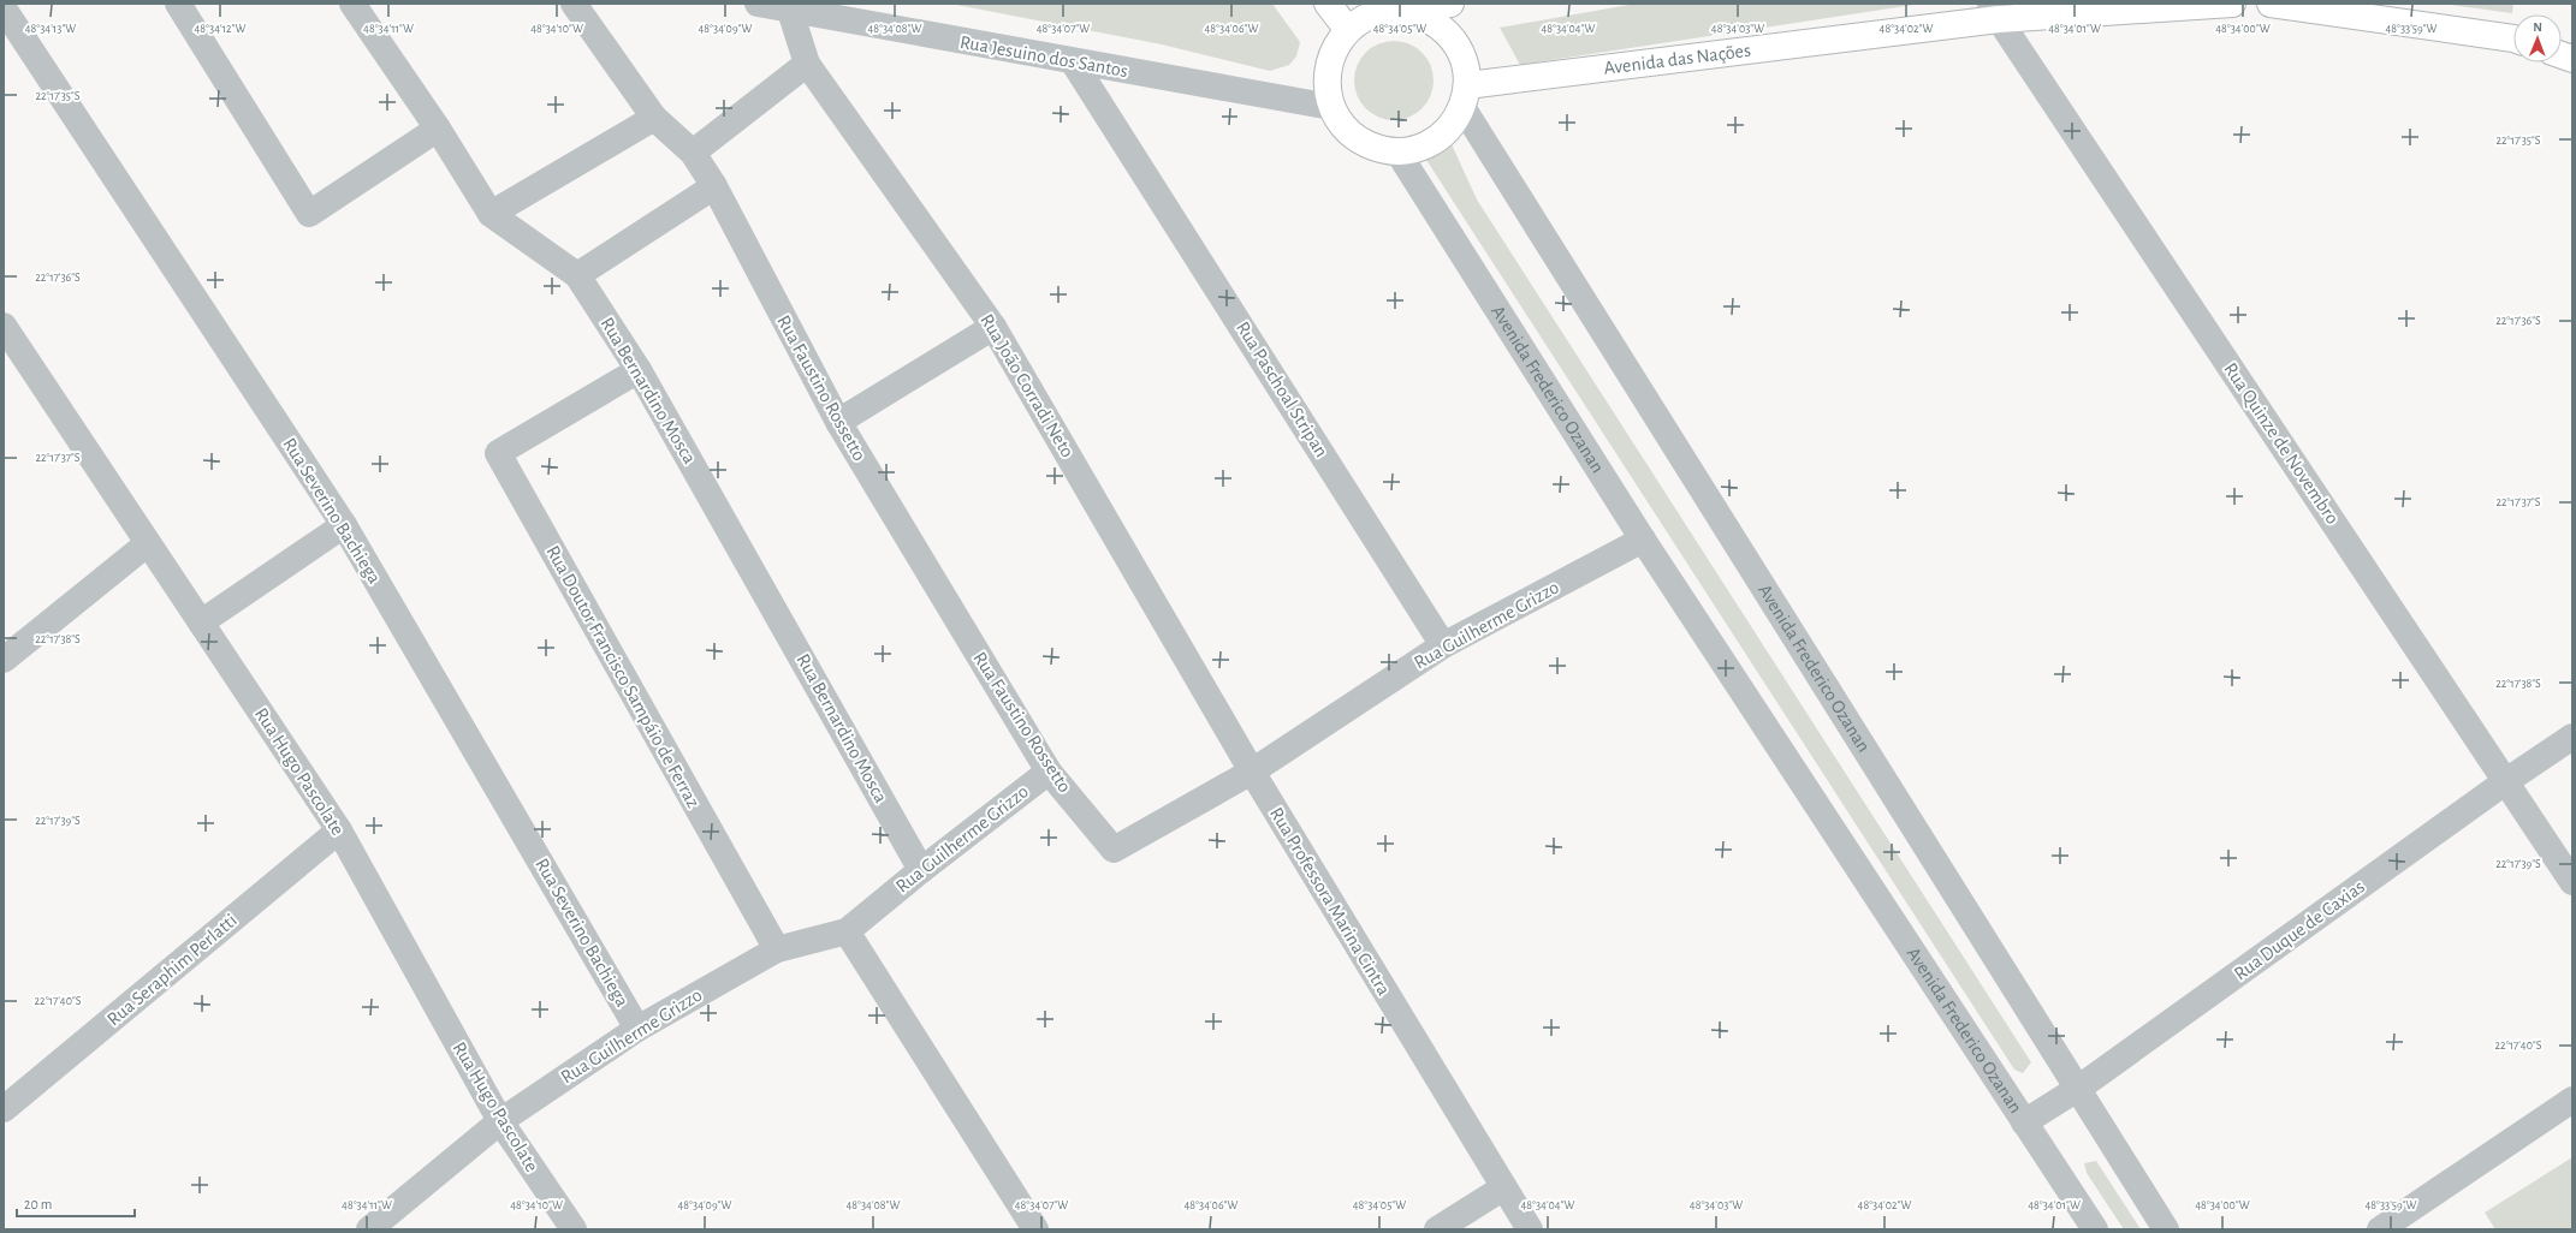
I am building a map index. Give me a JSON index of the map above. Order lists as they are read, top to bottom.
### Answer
{
  "streets": {
    "main road": ["Avenida das Nações"],
    "street": [
      "Rua Jesuino dos Santos",
      "Rua João Corradi Neto",
      "Rua Faustino Rossetto",
      "Rua Paschoal Stripan",
      "Avenida Frederico Ozanan",
      "Rua Bernardino Mosca",
      "Rua Quinze de Novembro",
      "Rua Severino Bachiega",
      "Rua Guilherme Grizzo",
      "Rua Doutor Francisco Sampáio de Ferraz",
      "Rua Hugo Pascolate",
      "Rua Professora Marina Cintra",
      "Rua Duque de Caxias",
      "Rua Seraphim Perlatti"
    ]
  },
  "crossings": [
    ["Rua Jesuino dos Santos", "Avenida das Nações"],
    ["Rua Jesuino dos Santos", "Rua João Corradi Neto"],
    ["Rua Jesuino dos Santos", "Rua Paschoal Stripan"],
    ["Rua Jesuino dos Santos", "Avenida Frederico Ozanan"],
    ["Avenida das Nações", "Avenida Frederico Ozanan"],
    ["Avenida das Nações", "Rua Quinze de Novembro"],
    ["Rua João Corradi Neto", "Rua Guilherme Grizzo"],
    ["Rua João Corradi Neto", "Rua Professora Marina Cintra"],
    ["Rua Faustino Rossetto", "Rua Guilherme Grizzo"],
    ["Rua Paschoal Stripan", "Rua Guilherme Grizzo"],
    ["Avenida Frederico Ozanan", "Rua Guilherme Grizzo"],
    ["Avenida Frederico Ozanan", "Rua Duque de Caxias"],
    ["Rua Bernardino Mosca", "Rua Guilherme Grizzo"],
    ["Rua Bernardino Mosca", "Rua Doutor Francisco Sampáio de Ferraz"],
    ["Rua Quinze de Novembro", "Rua Duque de Caxias"],
    ["Rua Severino Bachiega", "Rua Guilherme Grizzo"],
    ["Rua Guilherme Grizzo", "Rua Doutor Francisco Sampáio de Ferraz"],
    ["Rua Guilherme Grizzo", "Rua Hugo Pascolate"],
    ["Rua Guilherme Grizzo", "Rua Professora Marina Cintra"],
    ["Rua Hugo Pascolate", "Rua Seraphim Perlatti"]
  ],
  "scale_bar": "20 m",
  "north": "top",
  "coordinates": [
    "48°34'13\"W",
    "48°34'12\"W",
    "48°34'11\"W",
    "48°34'10\"W",
    "48°34'09\"W",
    "48°34'08\"W",
    "48°34'07\"W",
    "48°34'06\"W",
    "48°34'05\"W",
    "48°34'04\"W",
    "48°34'03\"W",
    "48°34'02\"W",
    "48°34'01\"W",
    "48°34'00\"W",
    "48°33'59\"W",
    "22°17'35\"S",
    "22°17'36\"S",
    "22°17'37\"S",
    "22°17'38\"S",
    "22°17'39\"S",
    "22°17'40\"S"
  ]
}
